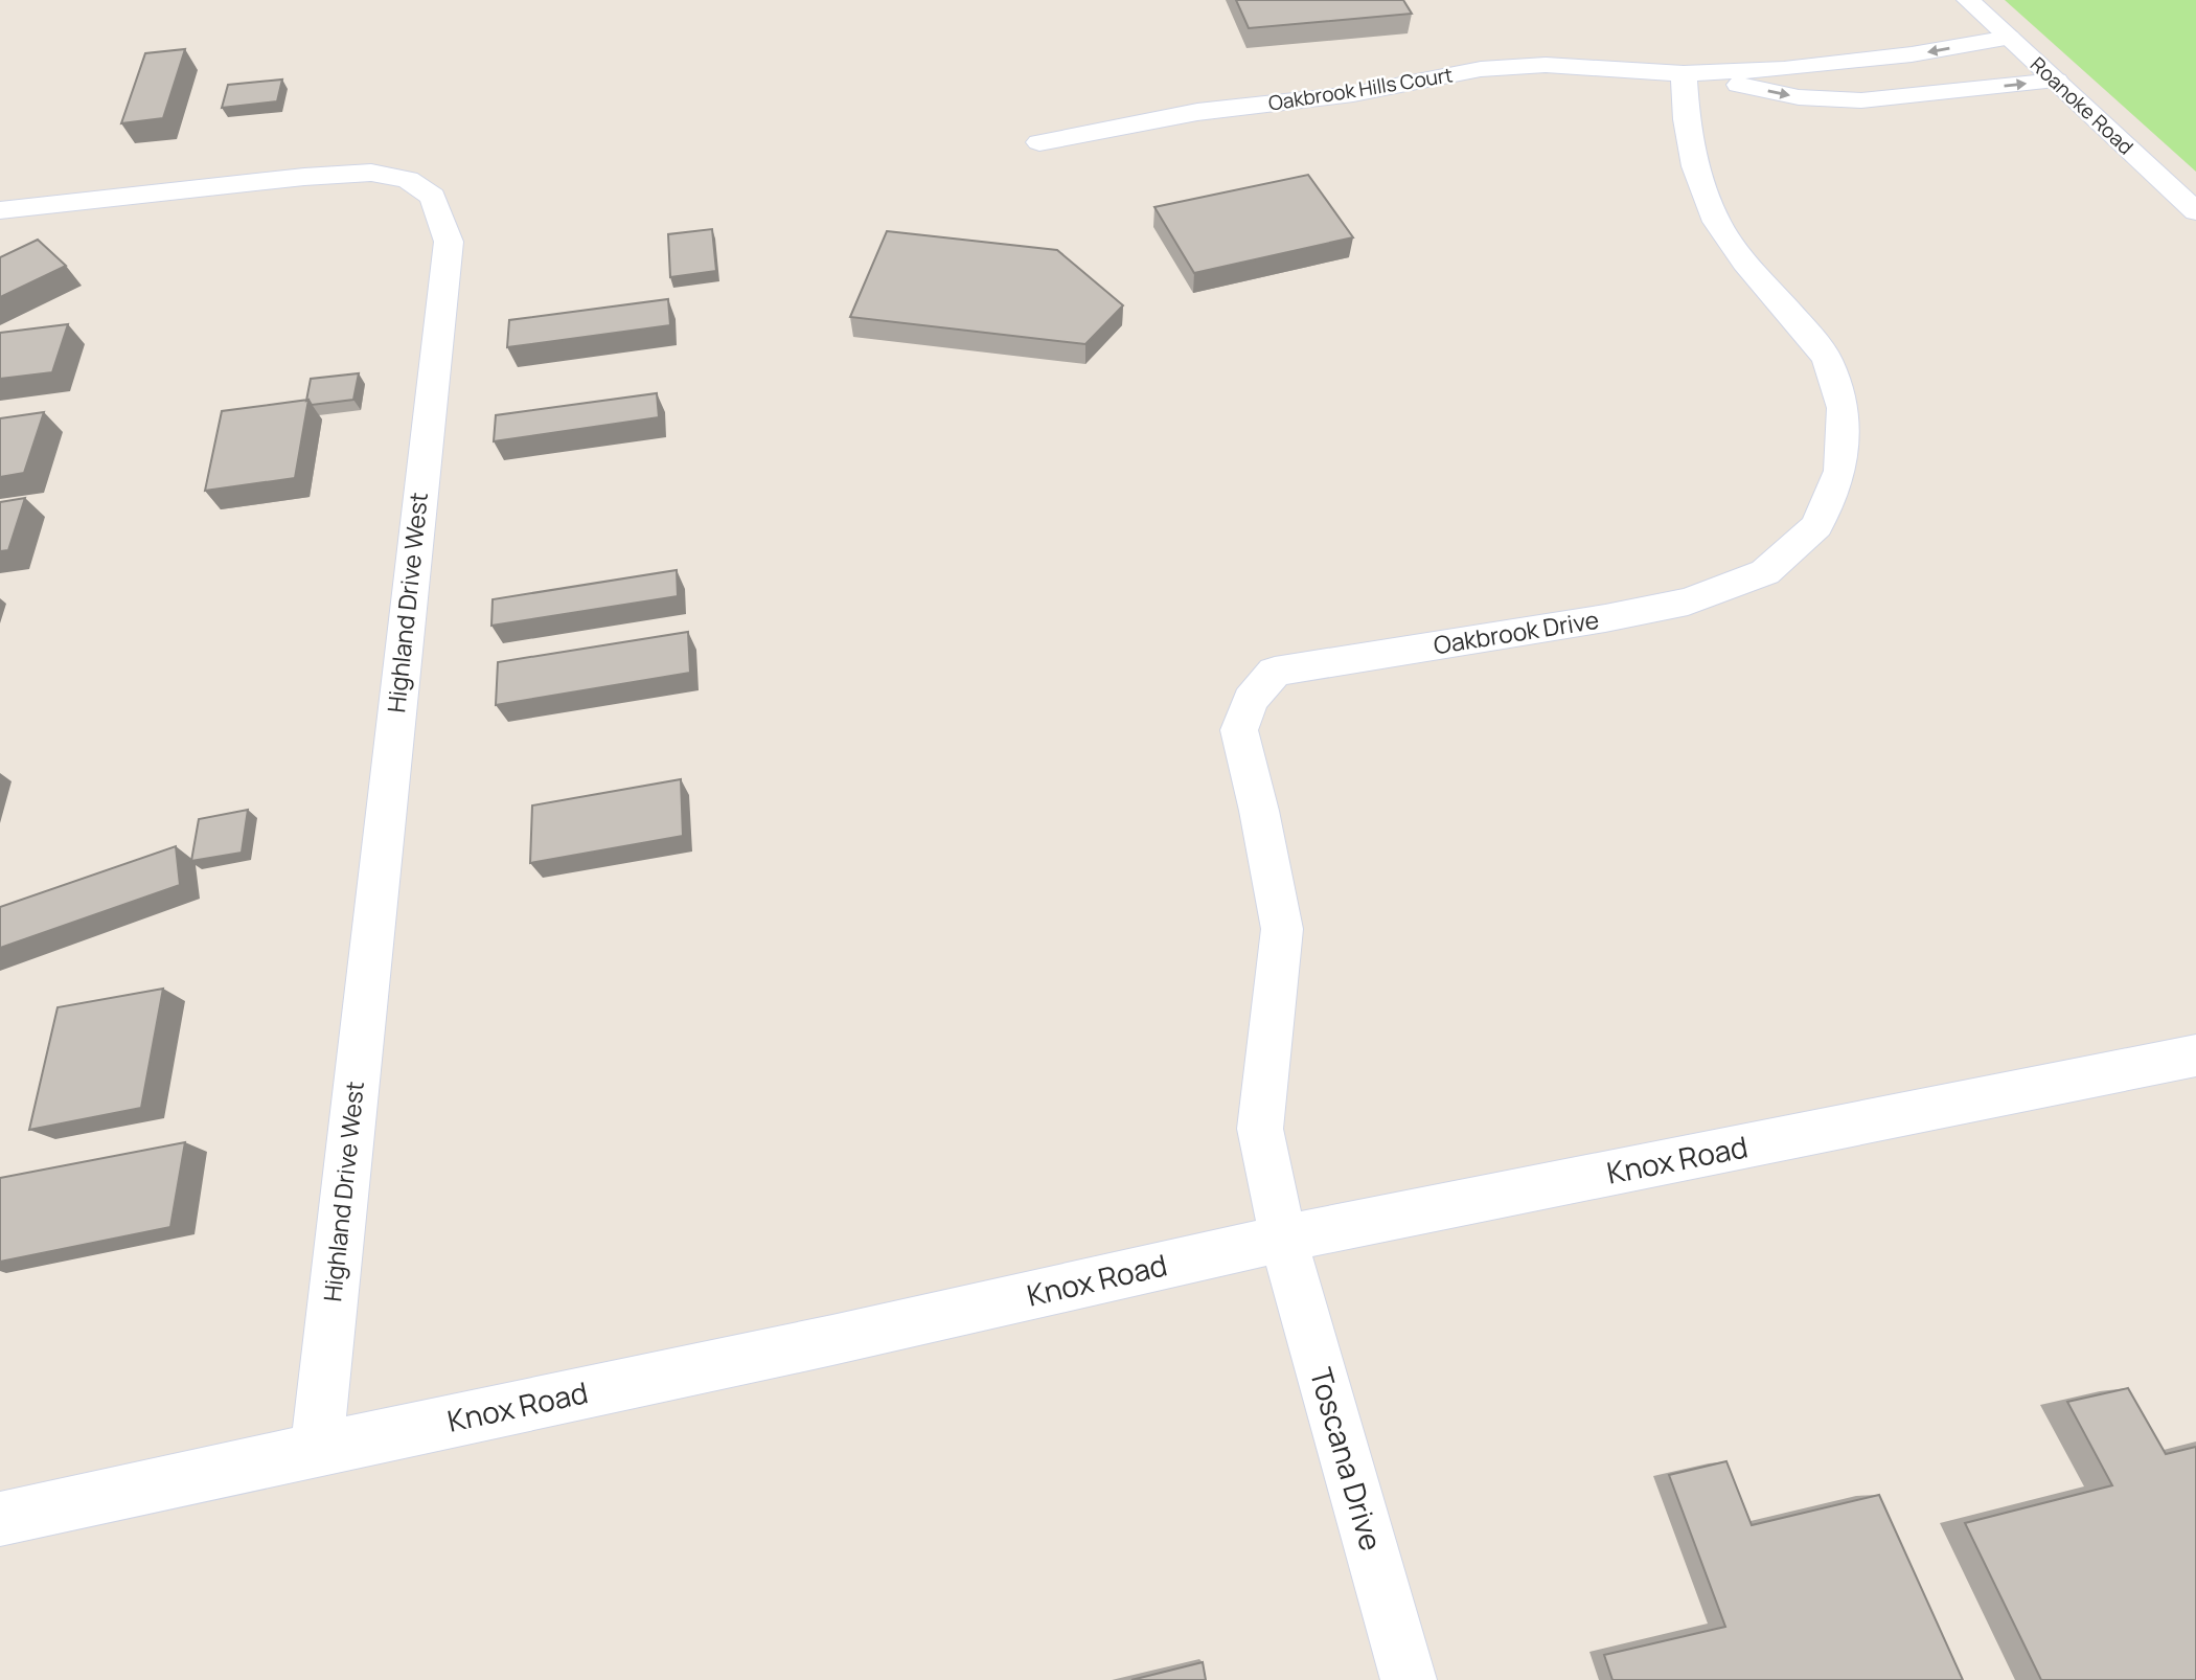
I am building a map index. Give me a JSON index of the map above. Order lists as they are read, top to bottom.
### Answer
{
  "streets": {
    "street": [
      "Oakbrook Hills Court",
      "Roanoke Road",
      "Highland Drive West",
      "Oakbrook Drive",
      "Knox Road",
      "Toscana Drive"
    ]
  },
  "crossings": [
    ["Oakbrook Hills Court", "Roanoke Road"],
    ["Oakbrook Hills Court", "Oakbrook Drive"],
    ["Highland Drive West", "Knox Road"],
    ["Oakbrook Drive", "Knox Road"],
    ["Oakbrook Drive", "Toscana Drive"],
    ["Knox Road", "Toscana Drive"]
  ]
}
